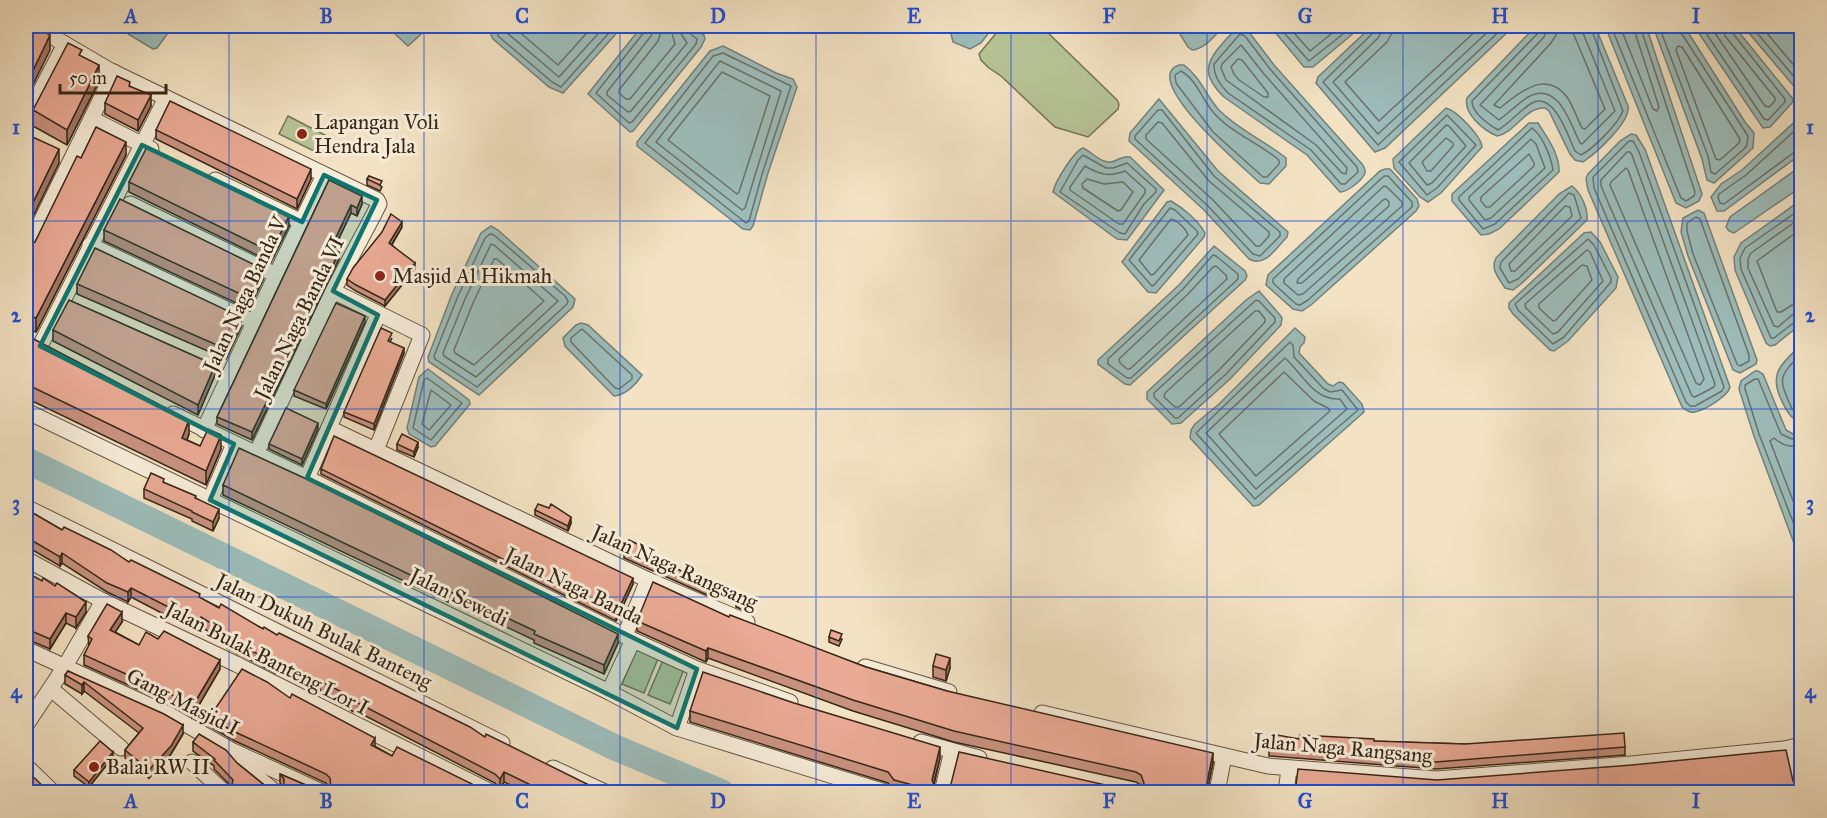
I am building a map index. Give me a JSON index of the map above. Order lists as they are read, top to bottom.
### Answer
{
  "streets": {
    "street": [
      "Jalan Naga Banda V",
      "Jalan Naga Banda VI",
      "Jalan Naga Rangsang",
      "Jalan Naga Banda",
      "Jalan Sewedi",
      "Jalan Dukuh Bulak Banteng",
      "Jalan Bulak Banteng Lor I",
      "Gang Masjid I"
    ]
  },
  "crossings": [
    ["Jalan Naga Banda V", "Jalan Naga Banda VI"],
    ["Jalan Naga Banda V", "Jalan Naga Banda"],
    ["Jalan Naga Banda VI", "Jalan Naga Banda"]
  ],
  "places": ["Lapangan Voli Hendra Jala", "Masjid Al Hikmah", "Balai RW II"],
  "scale_bar": "50 m",
  "grid": {
    "columns": [
      "A",
      "B",
      "C",
      "D",
      "E",
      "F",
      "G",
      "H",
      "I"
    ],
    "rows": [
      "1",
      "2",
      "3",
      "4"
    ]
  }
}
